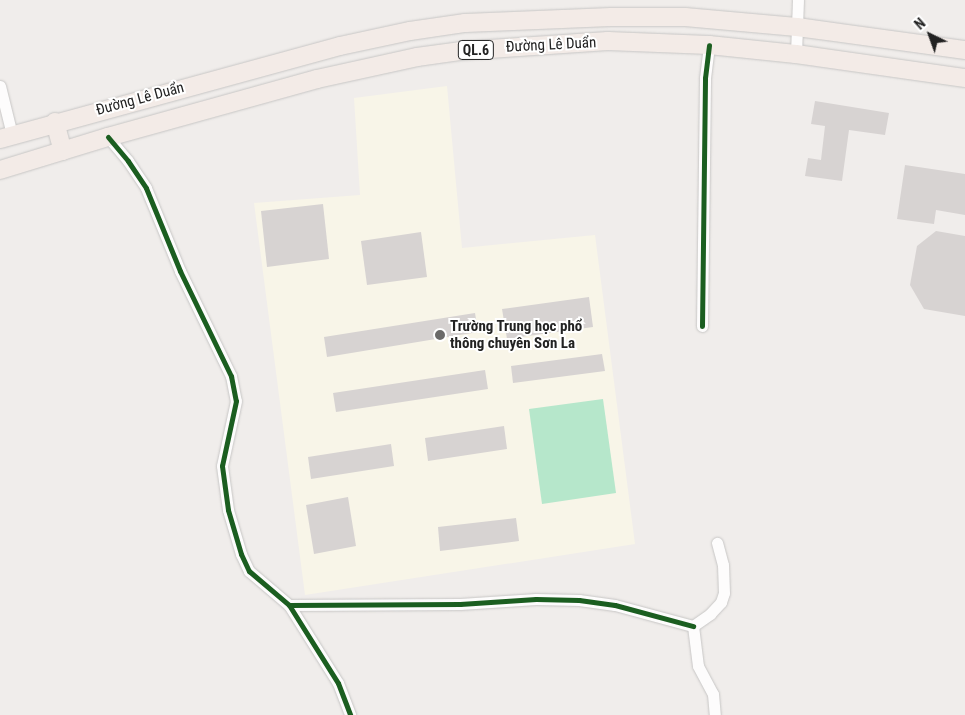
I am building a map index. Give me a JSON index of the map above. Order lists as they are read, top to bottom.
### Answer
{
  "streets": {
    "main road": ["Đường Lê Duẩn", "QL.6"]
  },
  "places": ["Trường Trung học phổ thông chuyên Sơn La"],
  "north": "top left"
}
